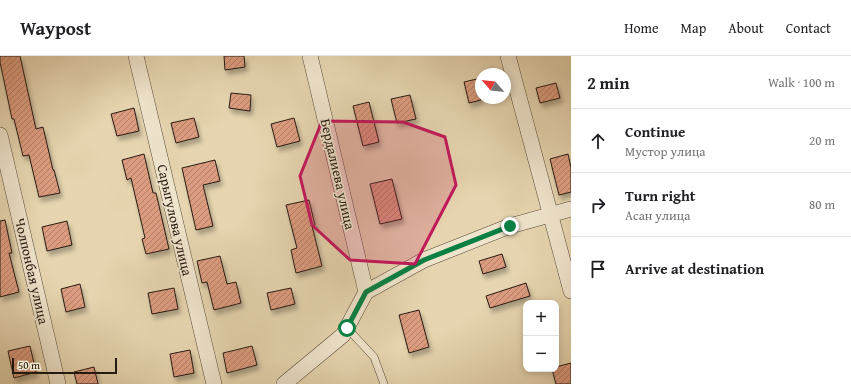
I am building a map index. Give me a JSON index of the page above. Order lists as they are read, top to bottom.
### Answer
{
  "streets": {
    "street": ["Бердалиева улица", "Сарыгулова улица", "Чолпонбая улица"]
  },
  "scale_bar": "50 m",
  "north": "top left",
  "page": {
    "header": "Waypost",
    "nav": [
      "Home",
      "Map",
      "About",
      "Contact"
    ],
    "heading": ["2 min", "Walk · 100 m"],
    "list": [
      ["Continue", "Мустор улица", "20 m"],
      ["Turn right", "Асан улица", "80 m"],
      "Arrive at destination"
    ],
    "map_buttons": ["+", "−"],
    "scale": "50 m"
  }
}
